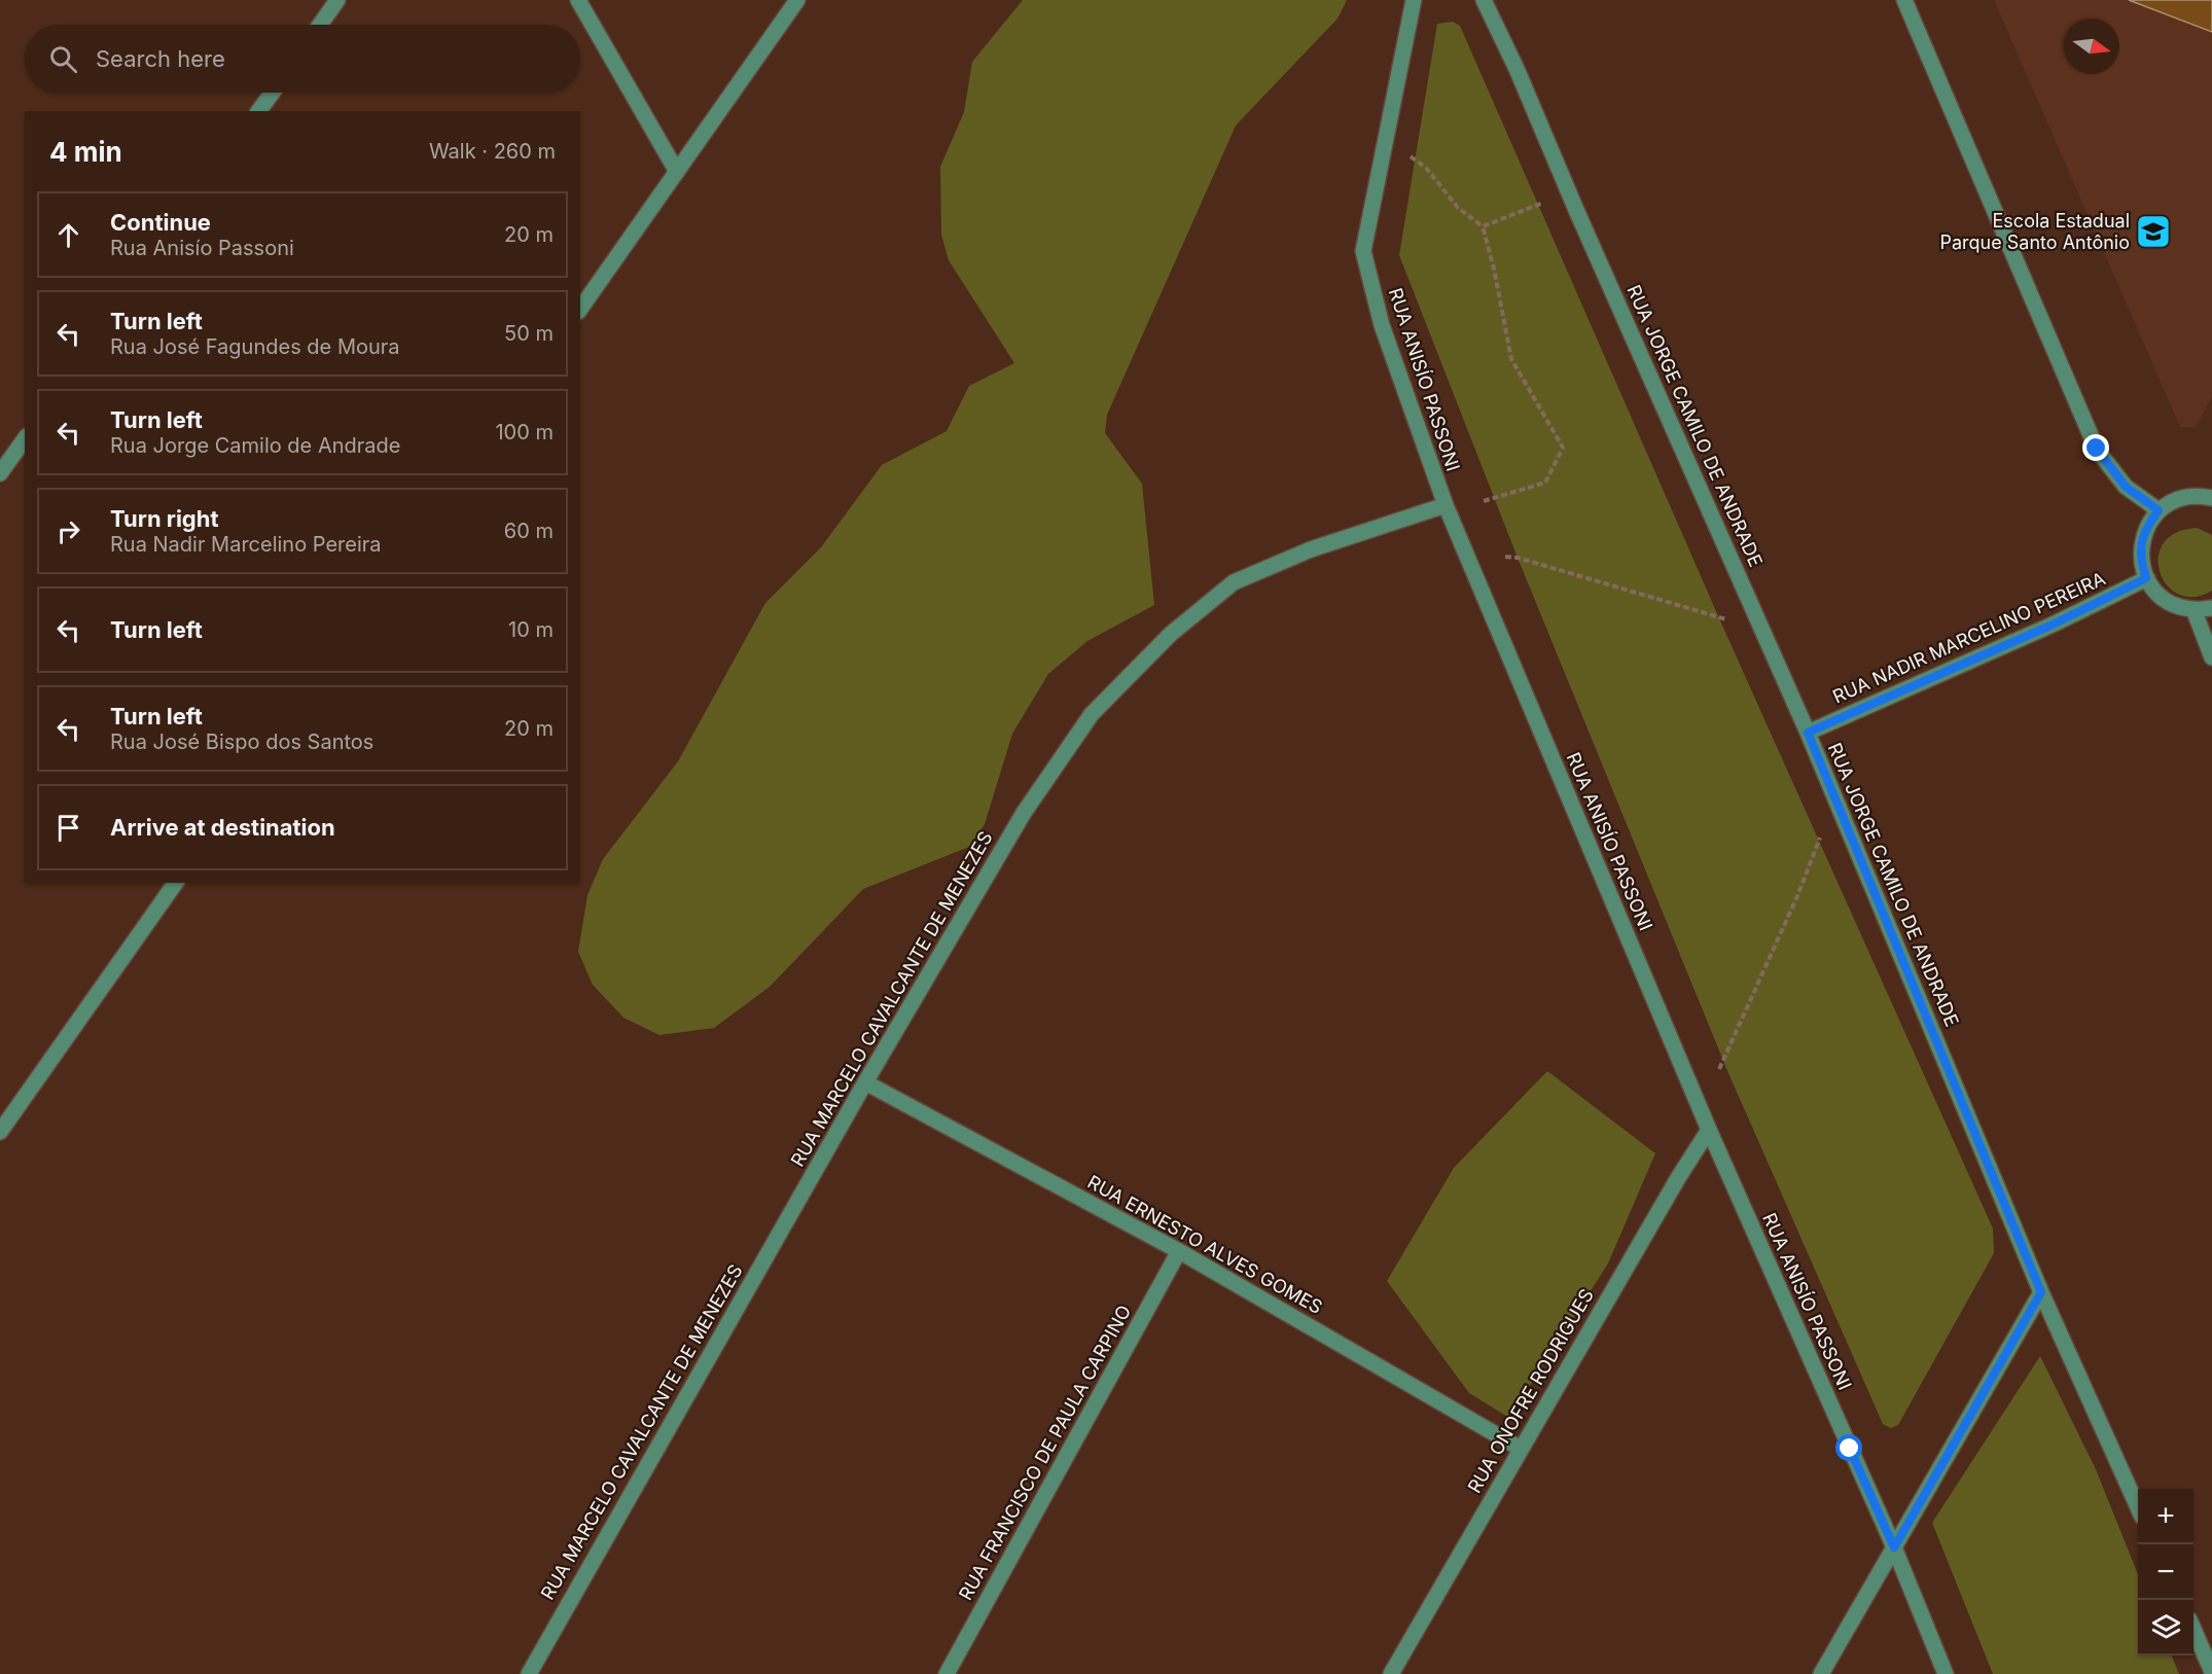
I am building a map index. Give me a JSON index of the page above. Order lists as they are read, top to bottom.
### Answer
{
  "streets": {
    "street": [
      "RUA ANISÍO PASSONI",
      "RUA JORGE CAMILO DE ANDRADE",
      "RUA NADIR MARCELINO PEREIRA",
      "RUA MARCELO CAVALCANTE DE MENEZES",
      "RUA ERNESTO ALVES GOMES",
      "RUA ONOFRE RODRIGUES",
      "RUA FRANCISCO DE PAULA CARPINO"
    ]
  },
  "crossings": [
    ["RUA ANISÍO PASSONI", "RUA MARCELO CAVALCANTE DE MENEZES"],
    ["RUA ANISÍO PASSONI", "RUA ONOFRE RODRIGUES"],
    ["RUA JORGE CAMILO DE ANDRADE", "RUA NADIR MARCELINO PEREIRA"],
    ["RUA MARCELO CAVALCANTE DE MENEZES", "RUA ERNESTO ALVES GOMES"],
    ["RUA ERNESTO ALVES GOMES", "RUA ONOFRE RODRIGUES"],
    ["RUA ERNESTO ALVES GOMES", "RUA FRANCISCO DE PAULA CARPINO"]
  ],
  "places": {
    "school or university": ["Escola Estadual Parque Santo Antônio"]
  },
  "north": "right",
  "page": {
    "search": "Search here",
    "heading": ["4 min", "Walk · 260 m"],
    "list": [
      ["Continue", "Rua Anisío Passoni", "20 m"],
      ["Turn left", "Rua José Fagundes de Moura", "50 m"],
      ["Turn left", "Rua Jorge Camilo de Andrade", "100 m"],
      ["Turn right", "Rua Nadir Marcelino Pereira", "60 m"],
      ["Turn left", "10 m"],
      ["Turn left", "Rua José Bispo dos Santos", "20 m"],
      "Arrive at destination"
    ],
    "map_buttons": ["+", "−"]
  }
}
